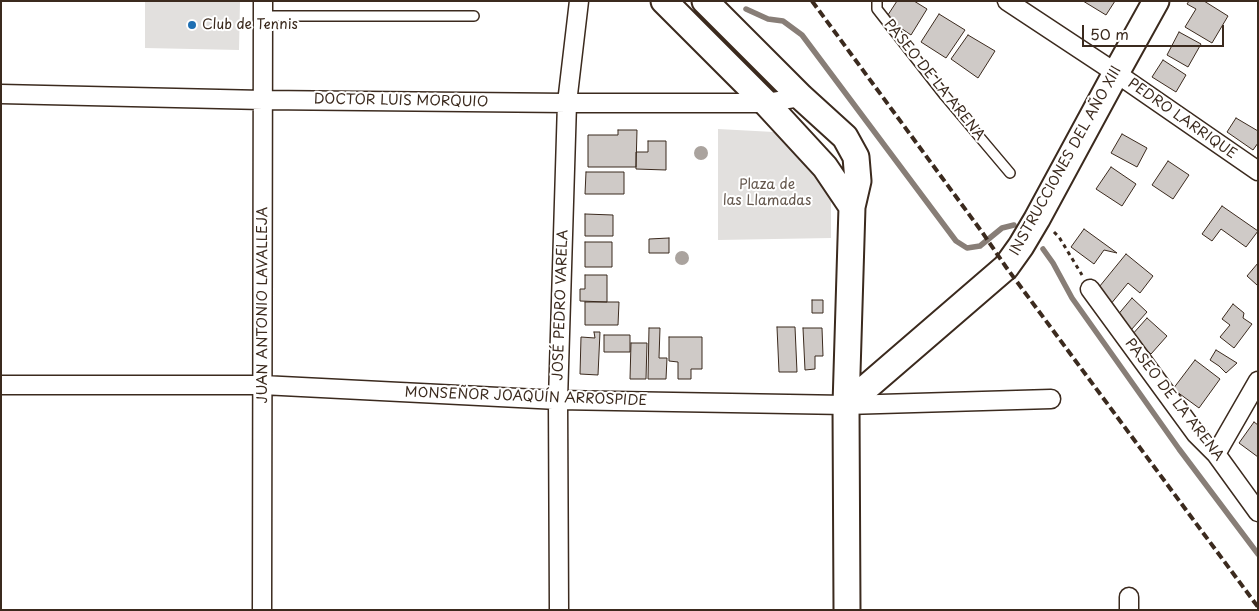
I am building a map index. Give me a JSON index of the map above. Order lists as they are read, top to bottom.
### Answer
{
  "streets": {
    "street": [
      "PASEO DE LA ARENA",
      "DOCTOR LUIS MORQUIO",
      "PEDRO LARRIQUE",
      "INSTRUCCIONES DEL AÑO XIII",
      "JUAN ANTONIO LAVALLEJA",
      "JOSÉ PEDRO VARELA",
      "MONSEÑOR JOAQUÍN ARROSPIDE"
    ]
  },
  "crossings": [
    ["DOCTOR LUIS MORQUIO", "JUAN ANTONIO LAVALLEJA"],
    ["DOCTOR LUIS MORQUIO", "JOSÉ PEDRO VARELA"],
    ["PEDRO LARRIQUE", "INSTRUCCIONES DEL AÑO XIII"],
    ["INSTRUCCIONES DEL AÑO XIII", "MONSEÑOR JOAQUÍN ARROSPIDE"],
    ["JUAN ANTONIO LAVALLEJA", "MONSEÑOR JOAQUÍN ARROSPIDE"],
    ["JOSÉ PEDRO VARELA", "MONSEÑOR JOAQUÍN ARROSPIDE"]
  ],
  "parks": ["Plaza de las Llamadas"],
  "places": ["Club de Tennis"],
  "scale_bar": "50 m"
}
